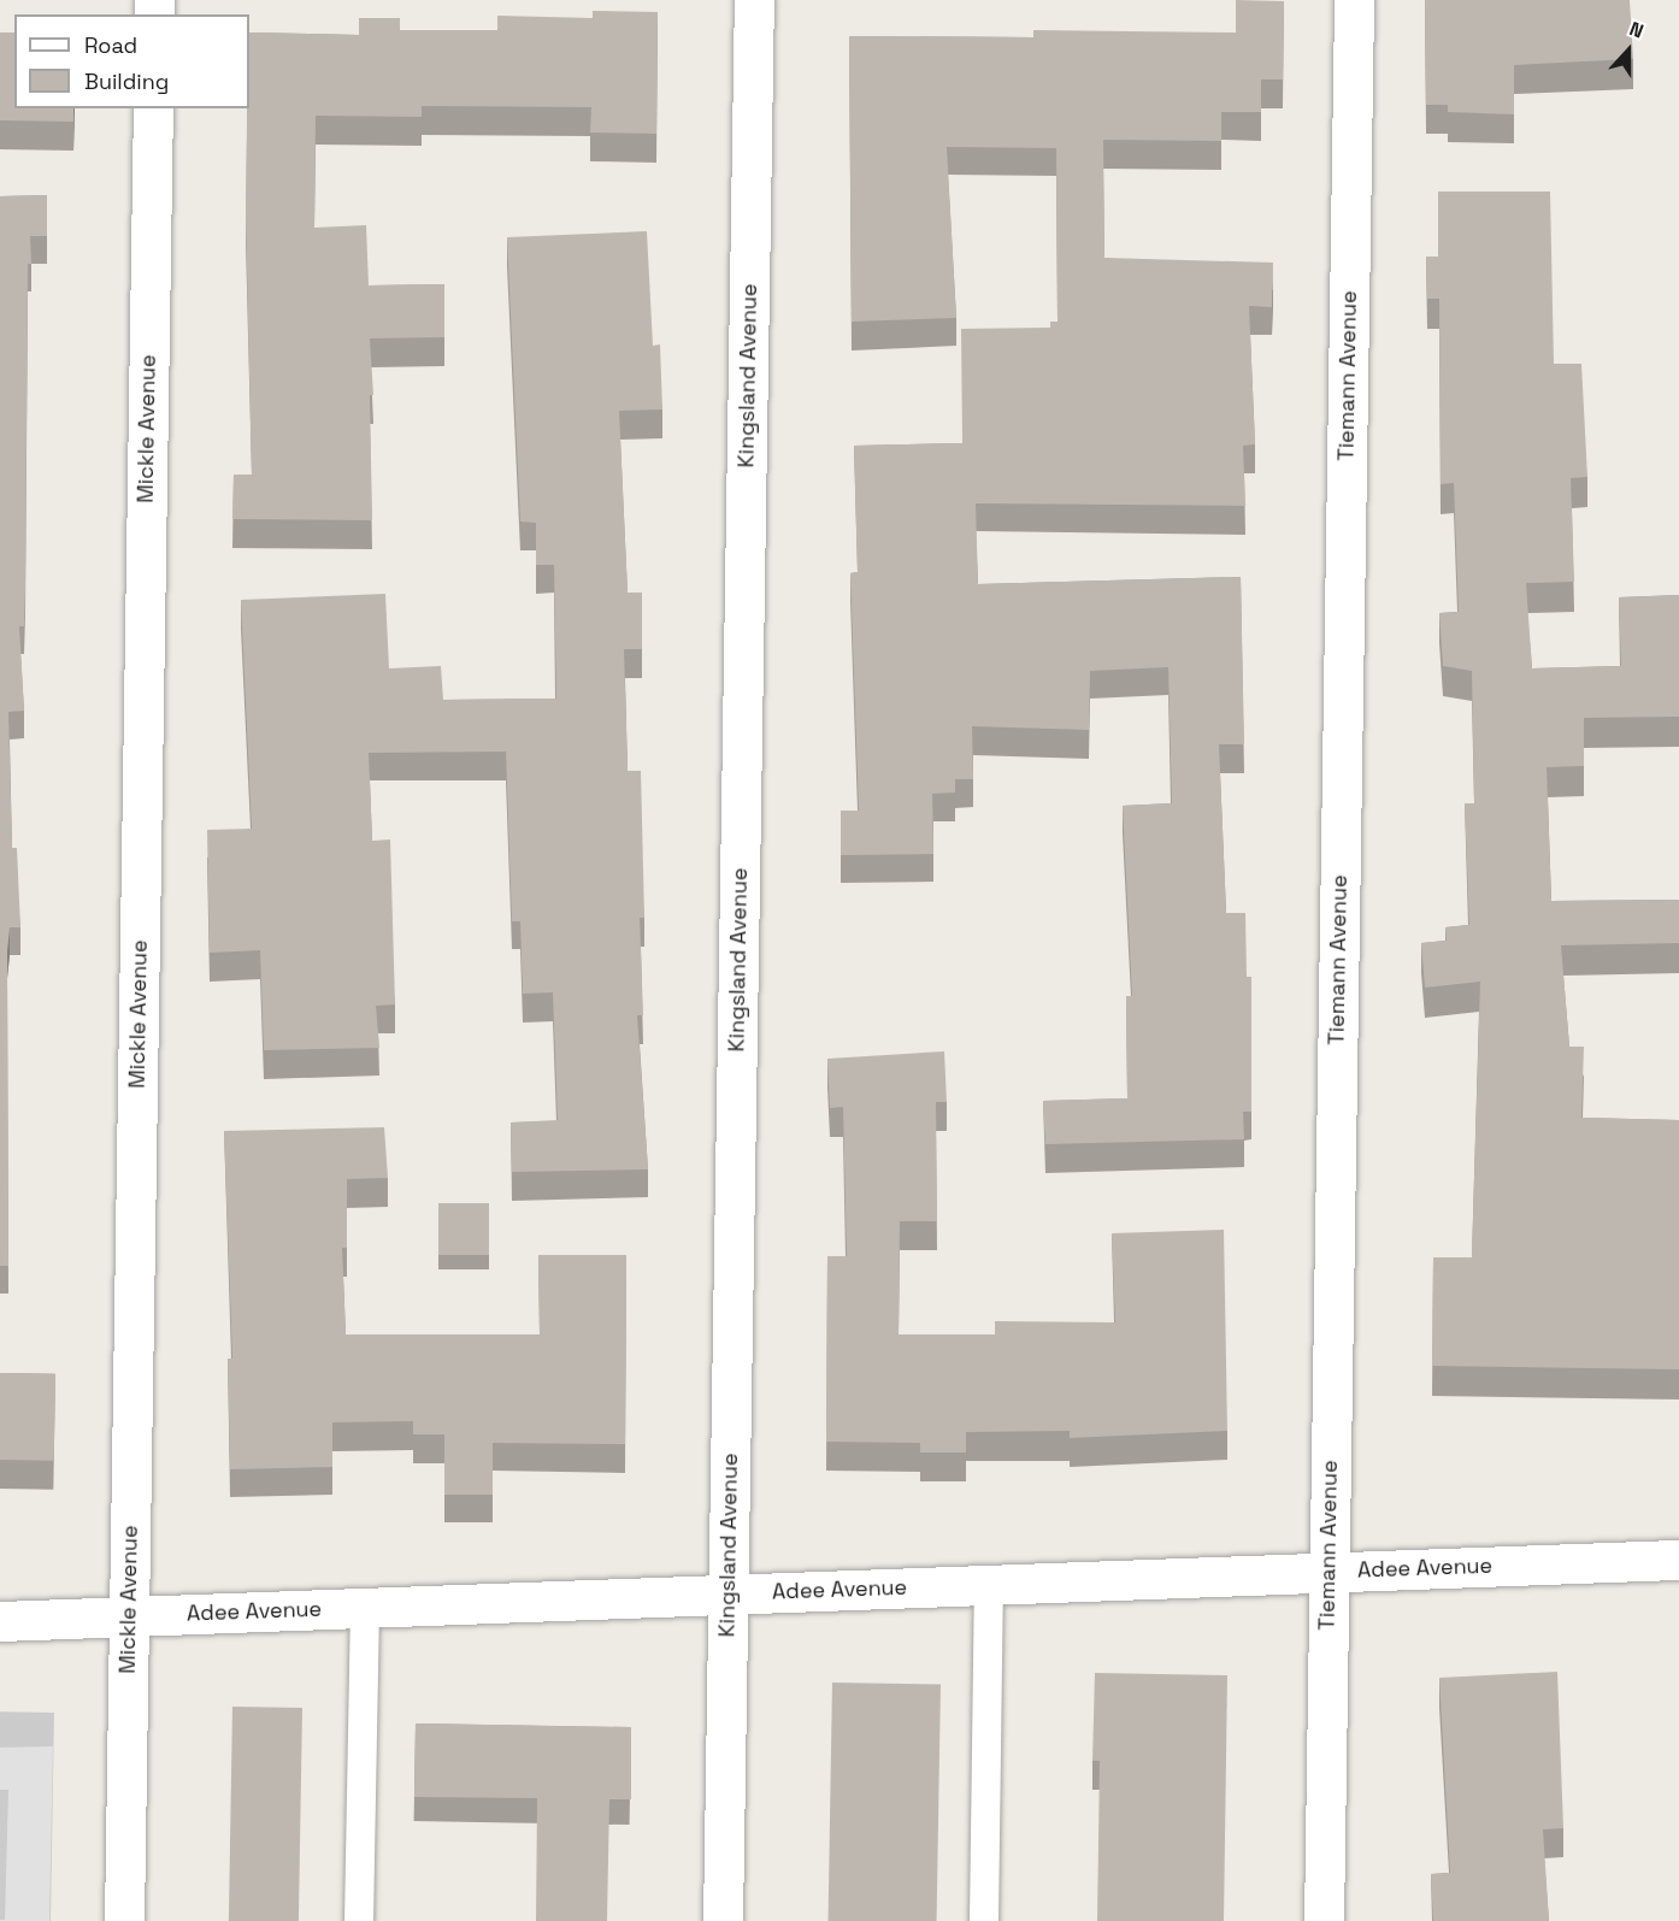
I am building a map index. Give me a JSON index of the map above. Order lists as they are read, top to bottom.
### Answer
{
  "streets": {
    "street": [
      "Kingsland Avenue",
      "Tiemann Avenue",
      "Mickle Avenue",
      "Adee Avenue"
    ]
  },
  "crossings": [
    ["Kingsland Avenue", "Adee Avenue"],
    ["Tiemann Avenue", "Adee Avenue"],
    ["Mickle Avenue", "Adee Avenue"]
  ],
  "legend": ["Road", "Building"],
  "north": "top"
}
